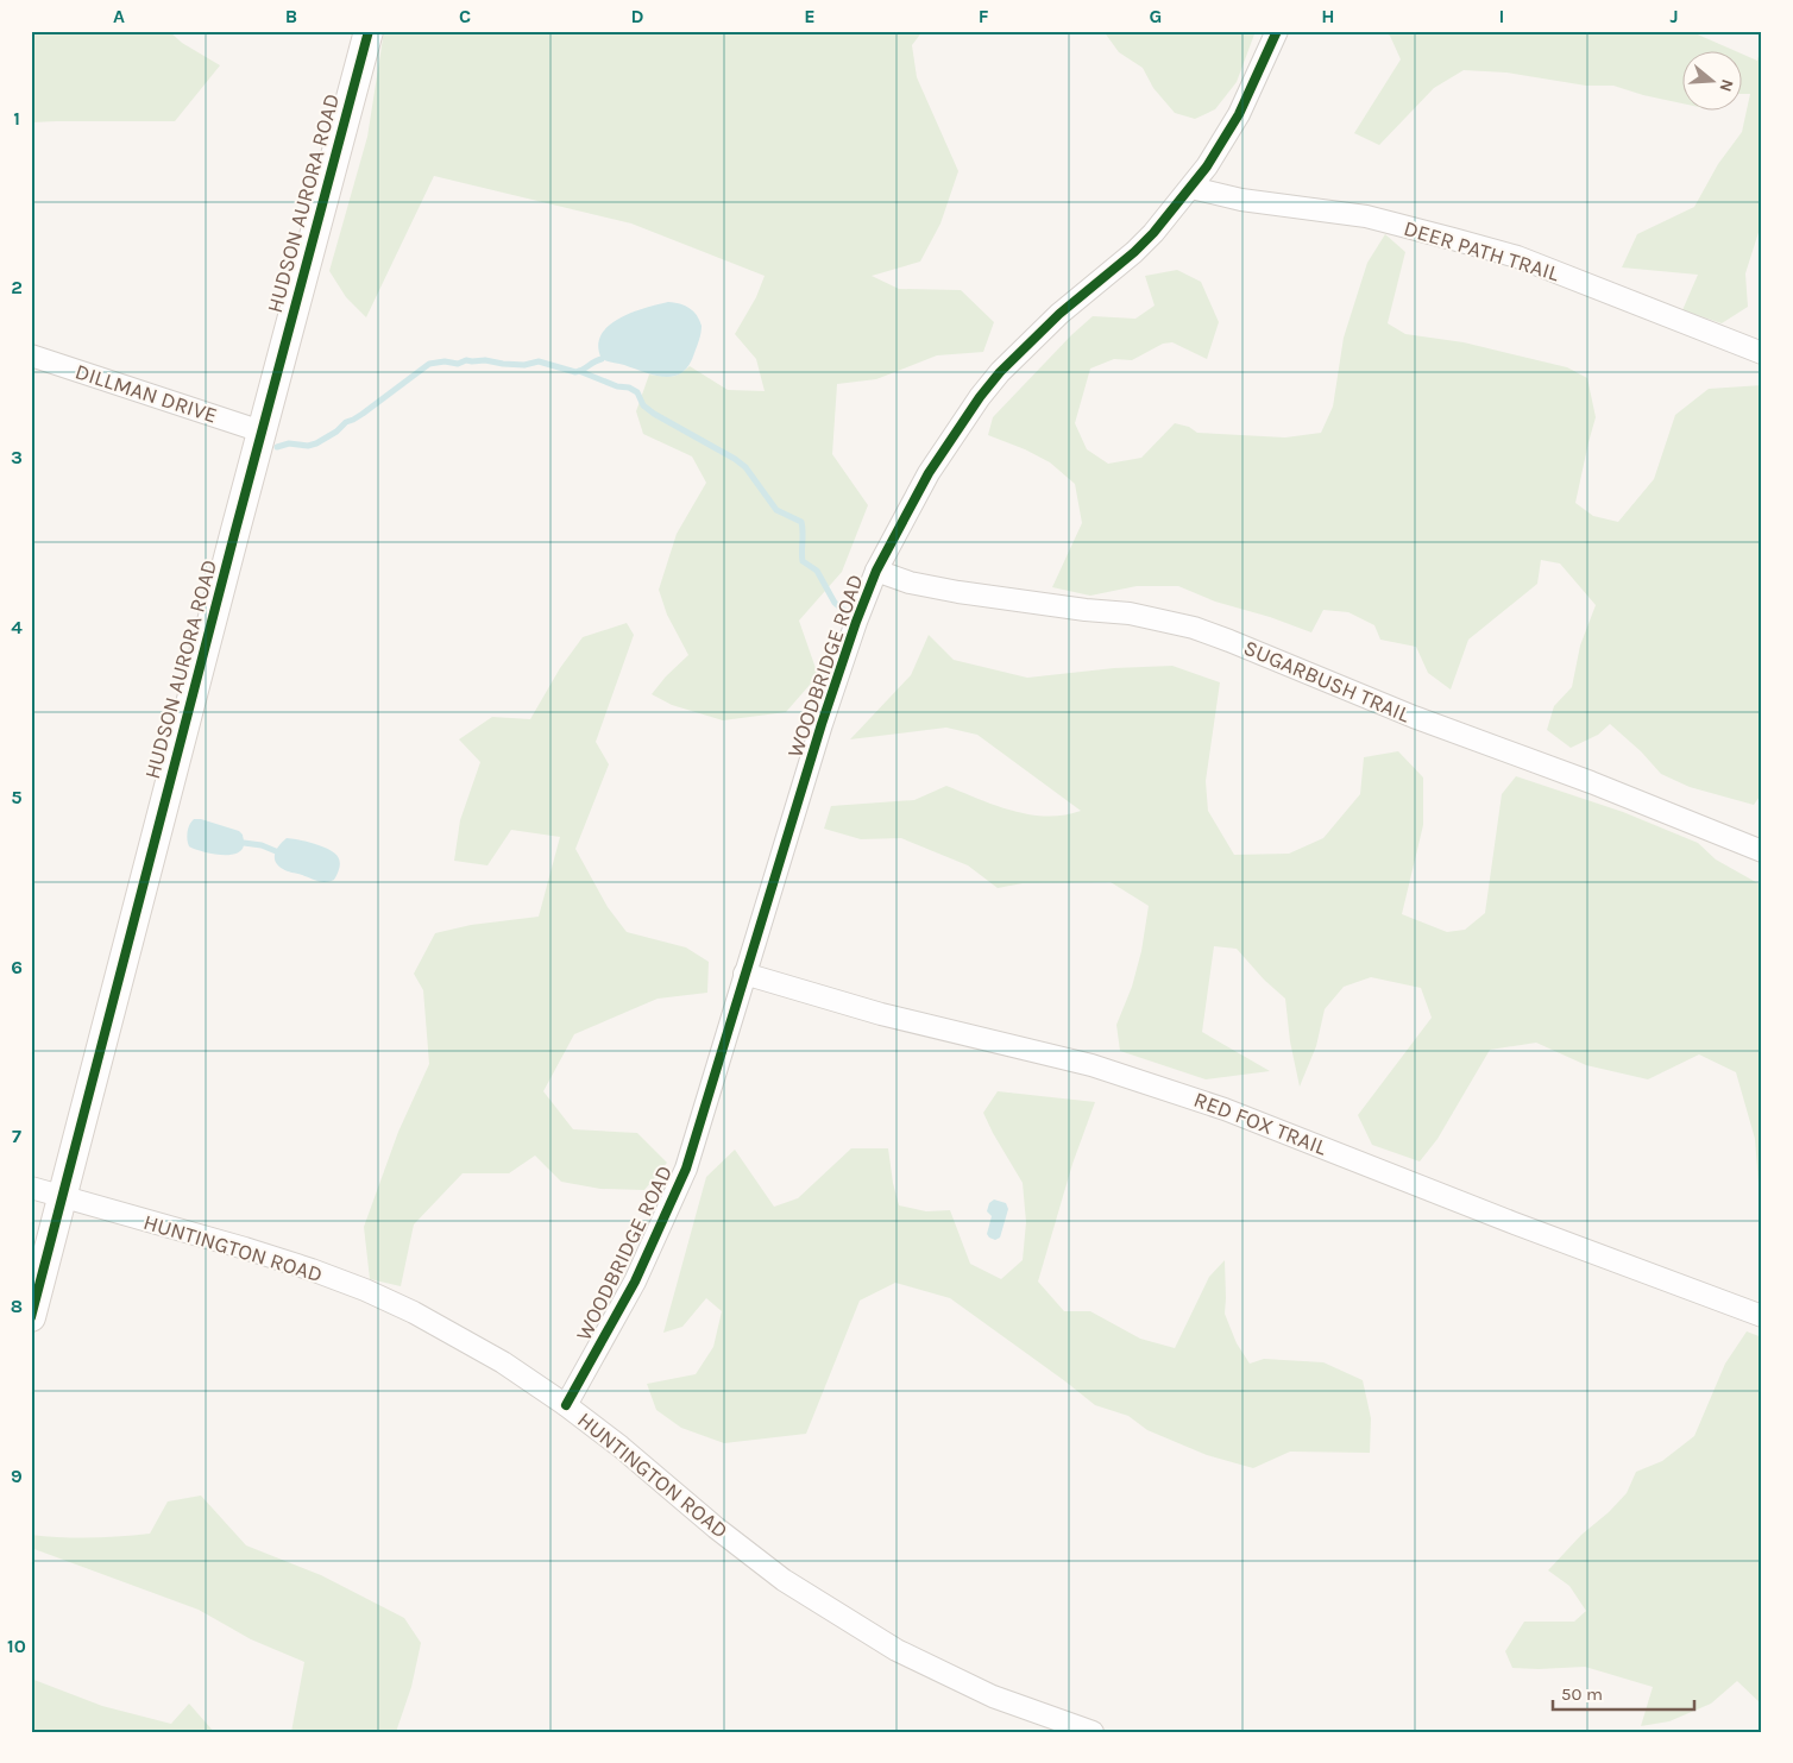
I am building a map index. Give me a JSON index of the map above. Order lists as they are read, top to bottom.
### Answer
{
  "streets": {
    "street": [
      "HUDSON AURORA ROAD",
      "DEER PATH TRAIL",
      "DILLMAN DRIVE",
      "WOODBRIDGE ROAD",
      "SUGARBUSH TRAIL",
      "RED FOX TRAIL",
      "HUNTINGTON ROAD"
    ]
  },
  "crossings": [
    ["HUDSON AURORA ROAD", "DILLMAN DRIVE"],
    ["HUDSON AURORA ROAD", "HUNTINGTON ROAD"],
    ["DEER PATH TRAIL", "WOODBRIDGE ROAD"],
    ["WOODBRIDGE ROAD", "SUGARBUSH TRAIL"],
    ["WOODBRIDGE ROAD", "RED FOX TRAIL"],
    ["WOODBRIDGE ROAD", "HUNTINGTON ROAD"]
  ],
  "scale_bar": "50 m",
  "north": "right",
  "grid": {
    "columns": [
      "A",
      "B",
      "C",
      "D",
      "E",
      "F",
      "G",
      "H",
      "I",
      "J"
    ],
    "rows": [
      "1",
      "2",
      "3",
      "4",
      "5",
      "6",
      "7",
      "8",
      "9",
      "10"
    ]
  }
}
